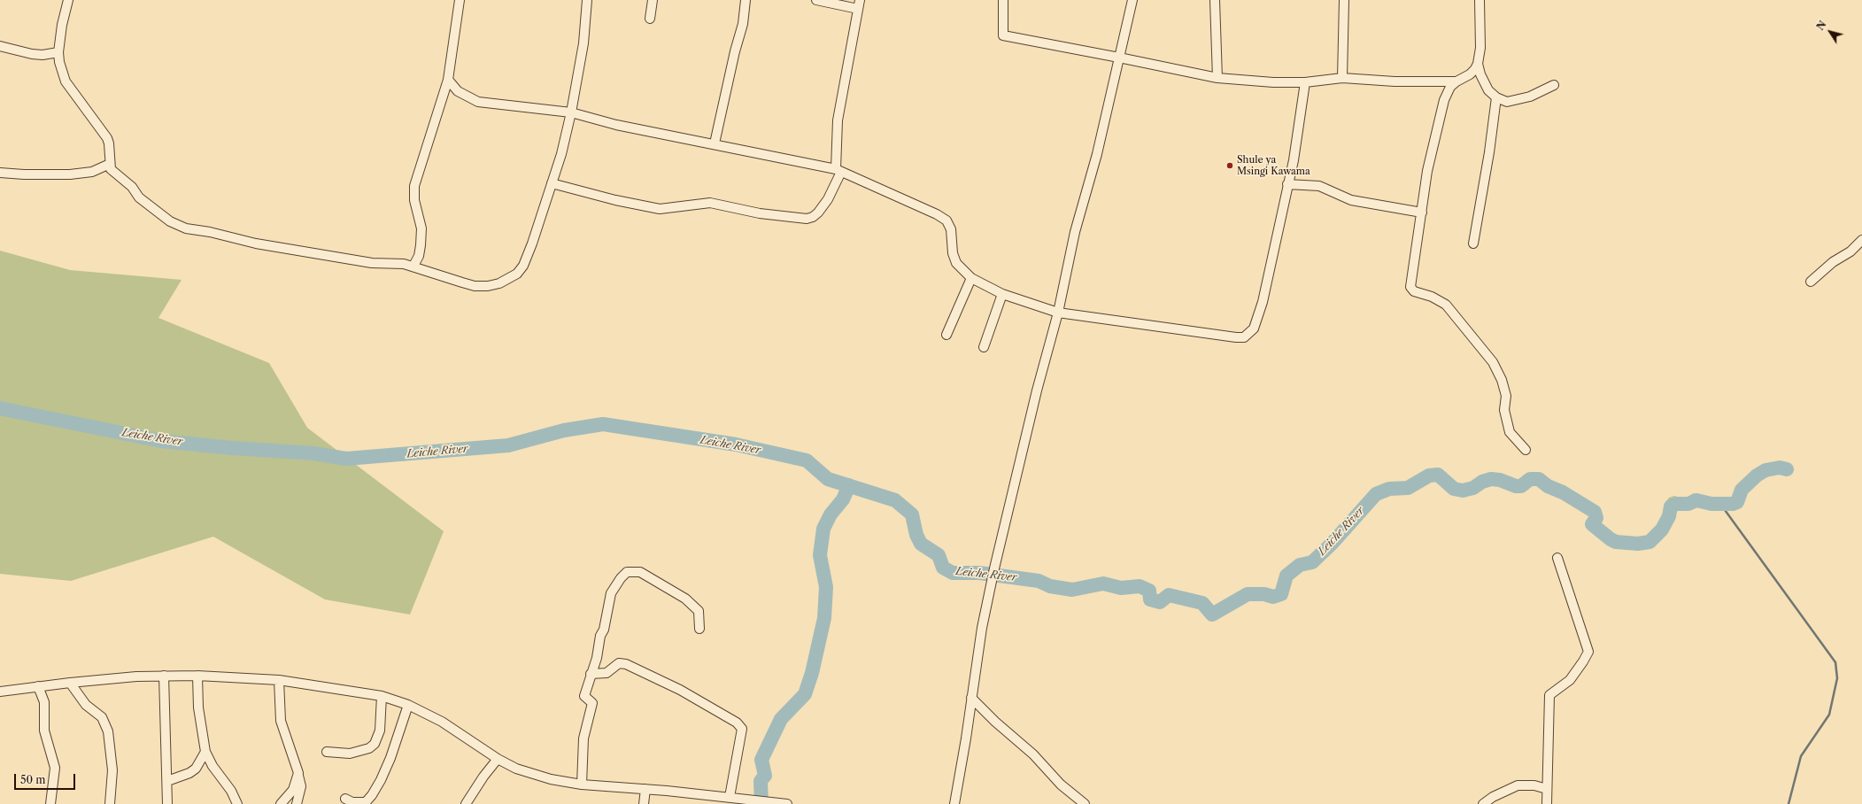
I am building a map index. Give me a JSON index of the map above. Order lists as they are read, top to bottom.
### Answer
{
  "water": ["Leiche River"],
  "places": ["Shule ya Msingi Kawama"],
  "scale_bar": "50 m",
  "north": "top left"
}
